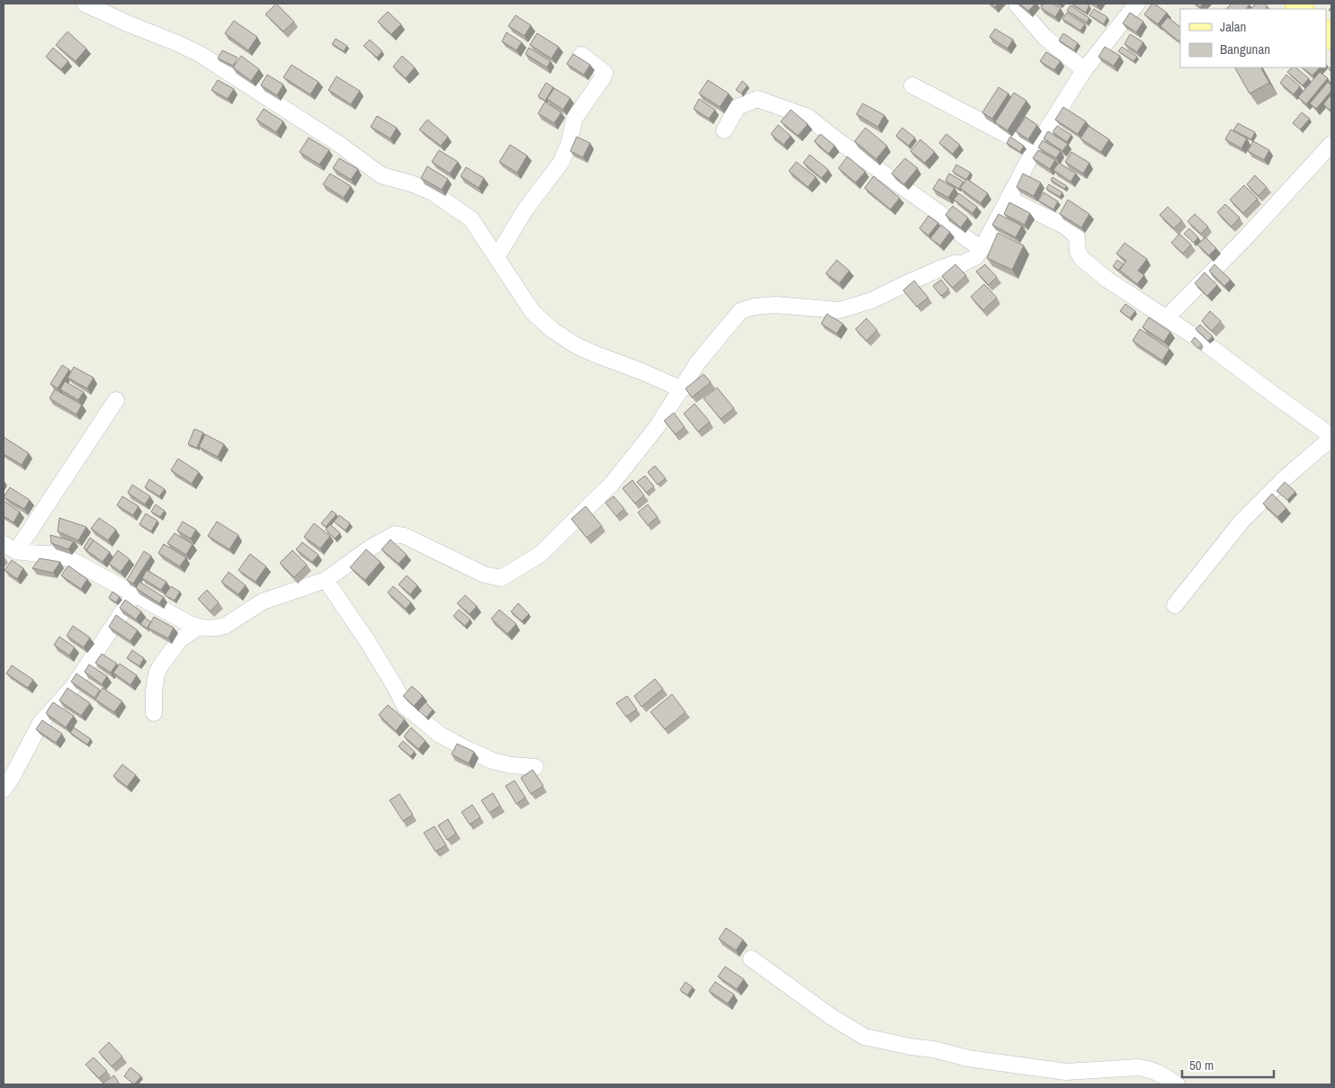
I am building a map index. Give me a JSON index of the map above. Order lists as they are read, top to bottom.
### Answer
{
  "legend": ["Jalan", "Bangunan"],
  "scale_bar": "50 m"
}
